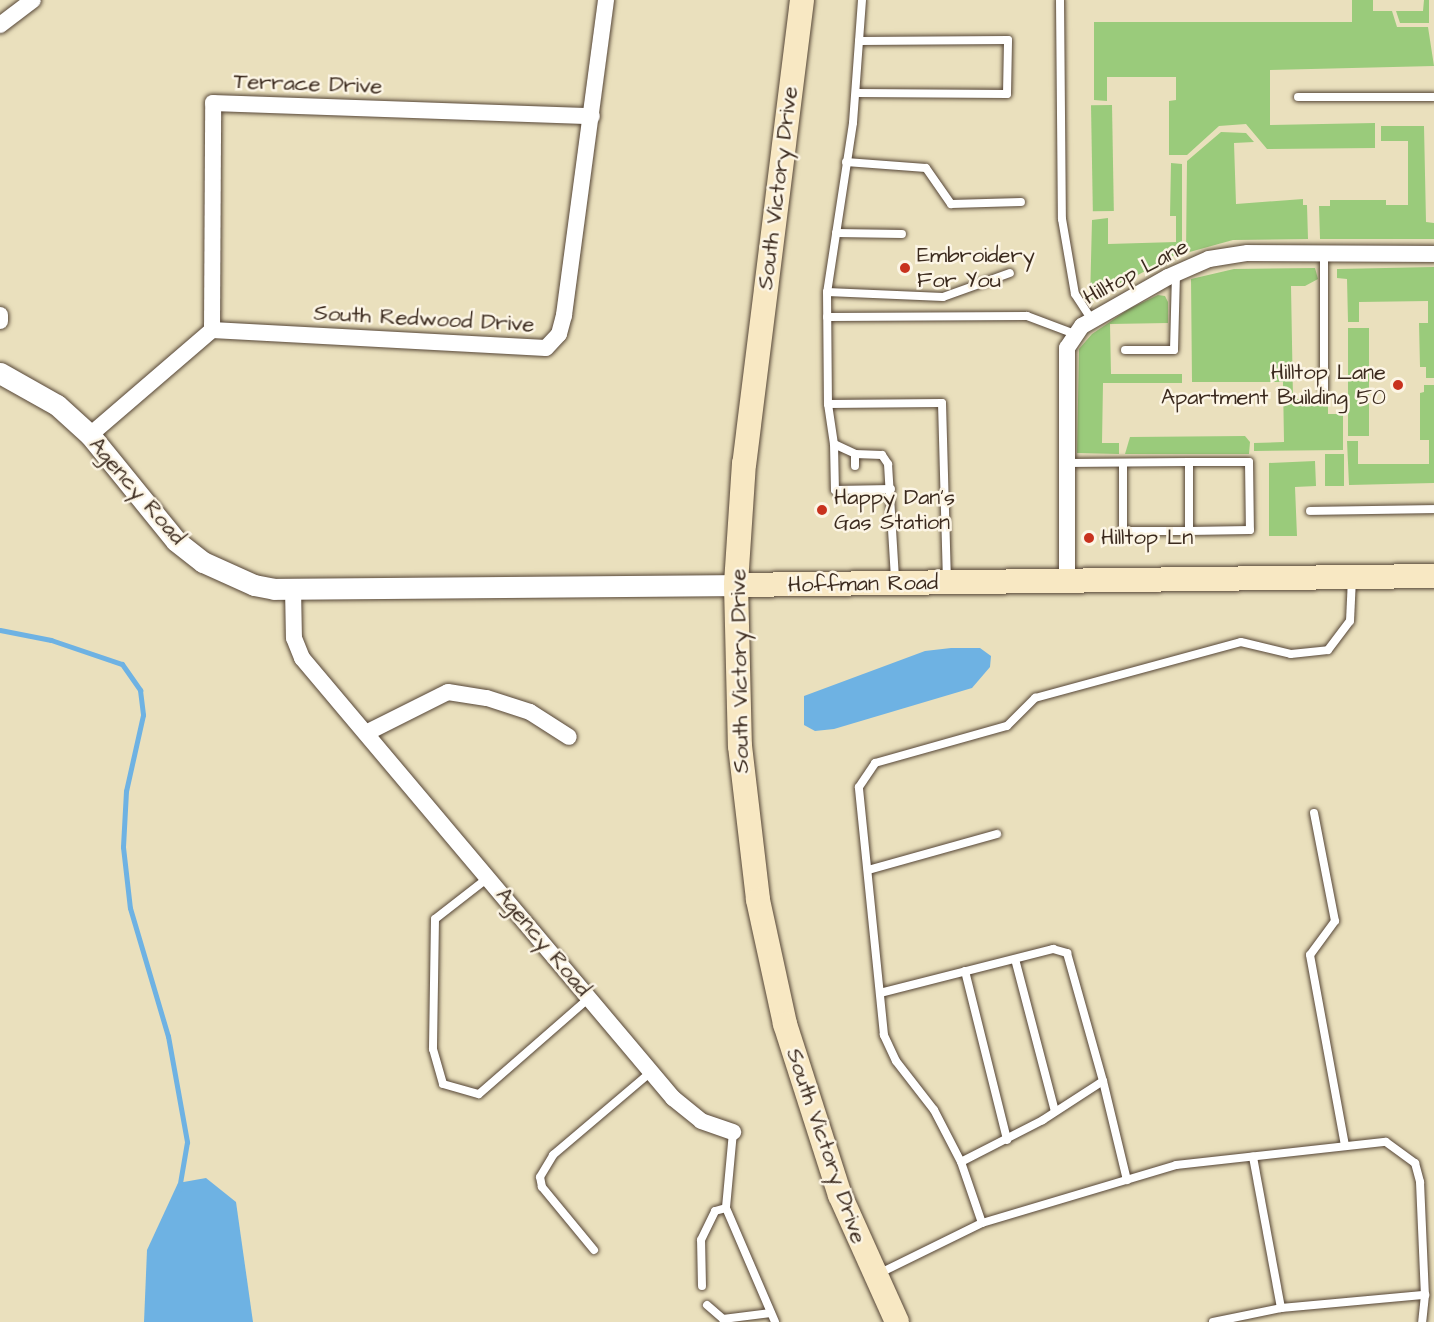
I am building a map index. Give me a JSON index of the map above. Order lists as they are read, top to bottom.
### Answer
{
  "streets": {
    "main road": ["South Victory Drive", "Hoffman Road"],
    "street": [
      "Terrace Drive",
      "Hilltop Lane",
      "South Redwood Drive",
      "Agency Road"
    ]
  },
  "crossings": [
    ["Terrace Drive", "South Redwood Drive"],
    ["South Victory Drive", "Hoffman Road"],
    ["Hilltop Lane", "Hoffman Road"],
    ["Agency Road", "Hoffman Road"]
  ],
  "places": [
    "Embroidery For You",
    "Hilltop Lane Apartment Building 50",
    "Happy Dan's Gas Station",
    "Hilltop Ln"
  ]
}
